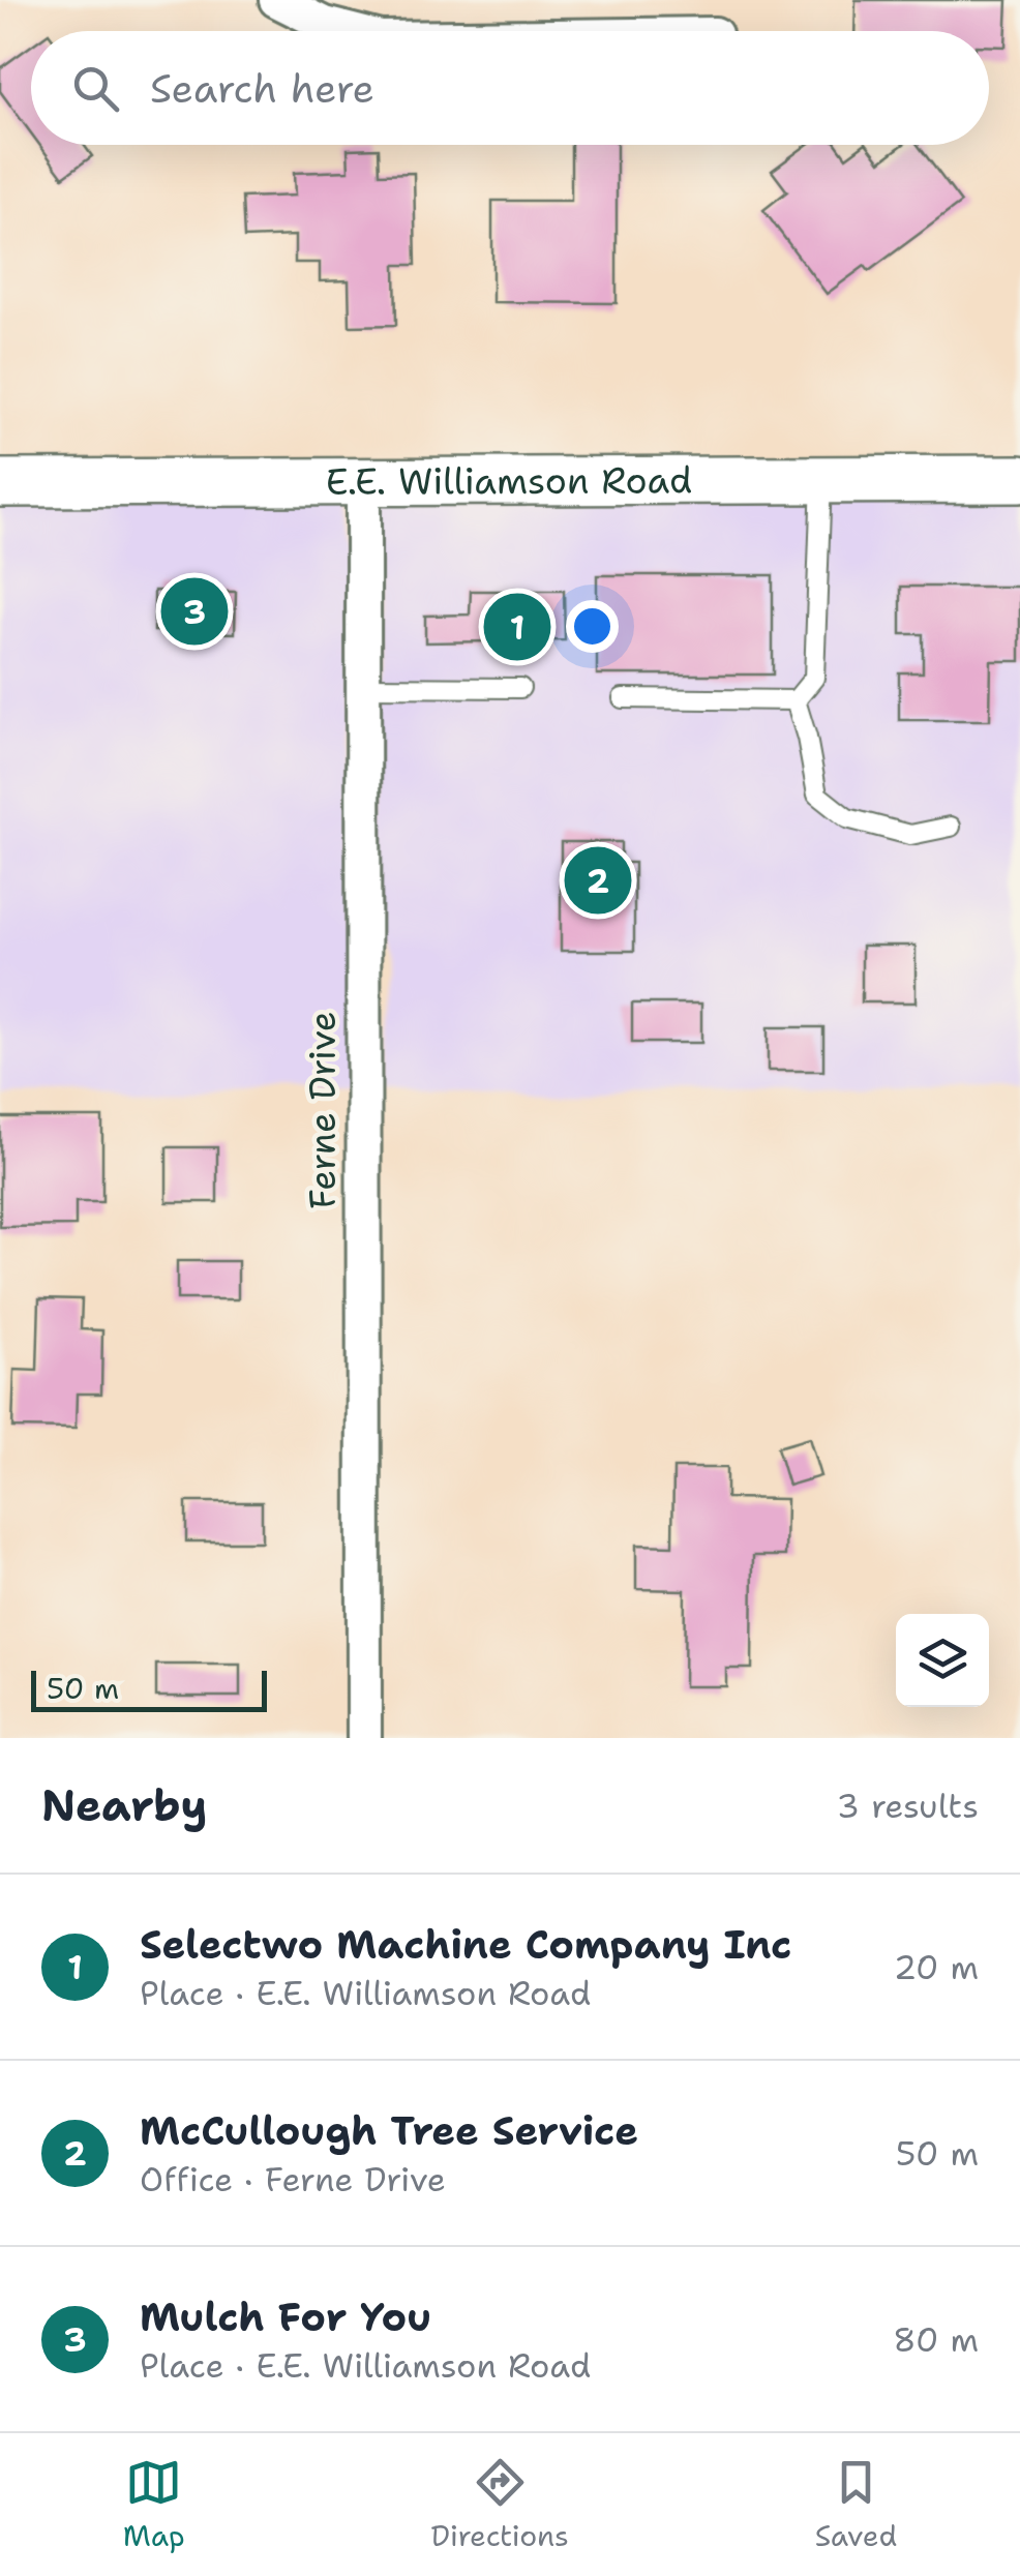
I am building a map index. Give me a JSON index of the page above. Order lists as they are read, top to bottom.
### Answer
{
  "streets": {
    "street": ["E.E. Williamson Road", "Ferne Drive"]
  },
  "crossings": [
    ["E.E. Williamson Road", "Ferne Drive"]
  ],
  "scale_bar": "50 m",
  "page": {
    "search": "Search here",
    "pins": ["3", "1", "2"],
    "scale": "50 m",
    "heading": ["Nearby", "3 results"],
    "list": [
      {
        "mark": "1",
        "name": "Selectwo Machine Company Inc",
        "note": "Place · E.E. Williamson Road",
        "value": "20 m"
      },
      {
        "mark": "2",
        "name": "McCullough Tree Service",
        "note": "Office · Ferne Drive",
        "value": "50 m"
      },
      {
        "mark": "3",
        "name": "Mulch For You",
        "note": "Place · E.E. Williamson Road",
        "value": "80 m"
      }
    ],
    "nav": ["Map", "Directions", "Saved"]
  }
}
